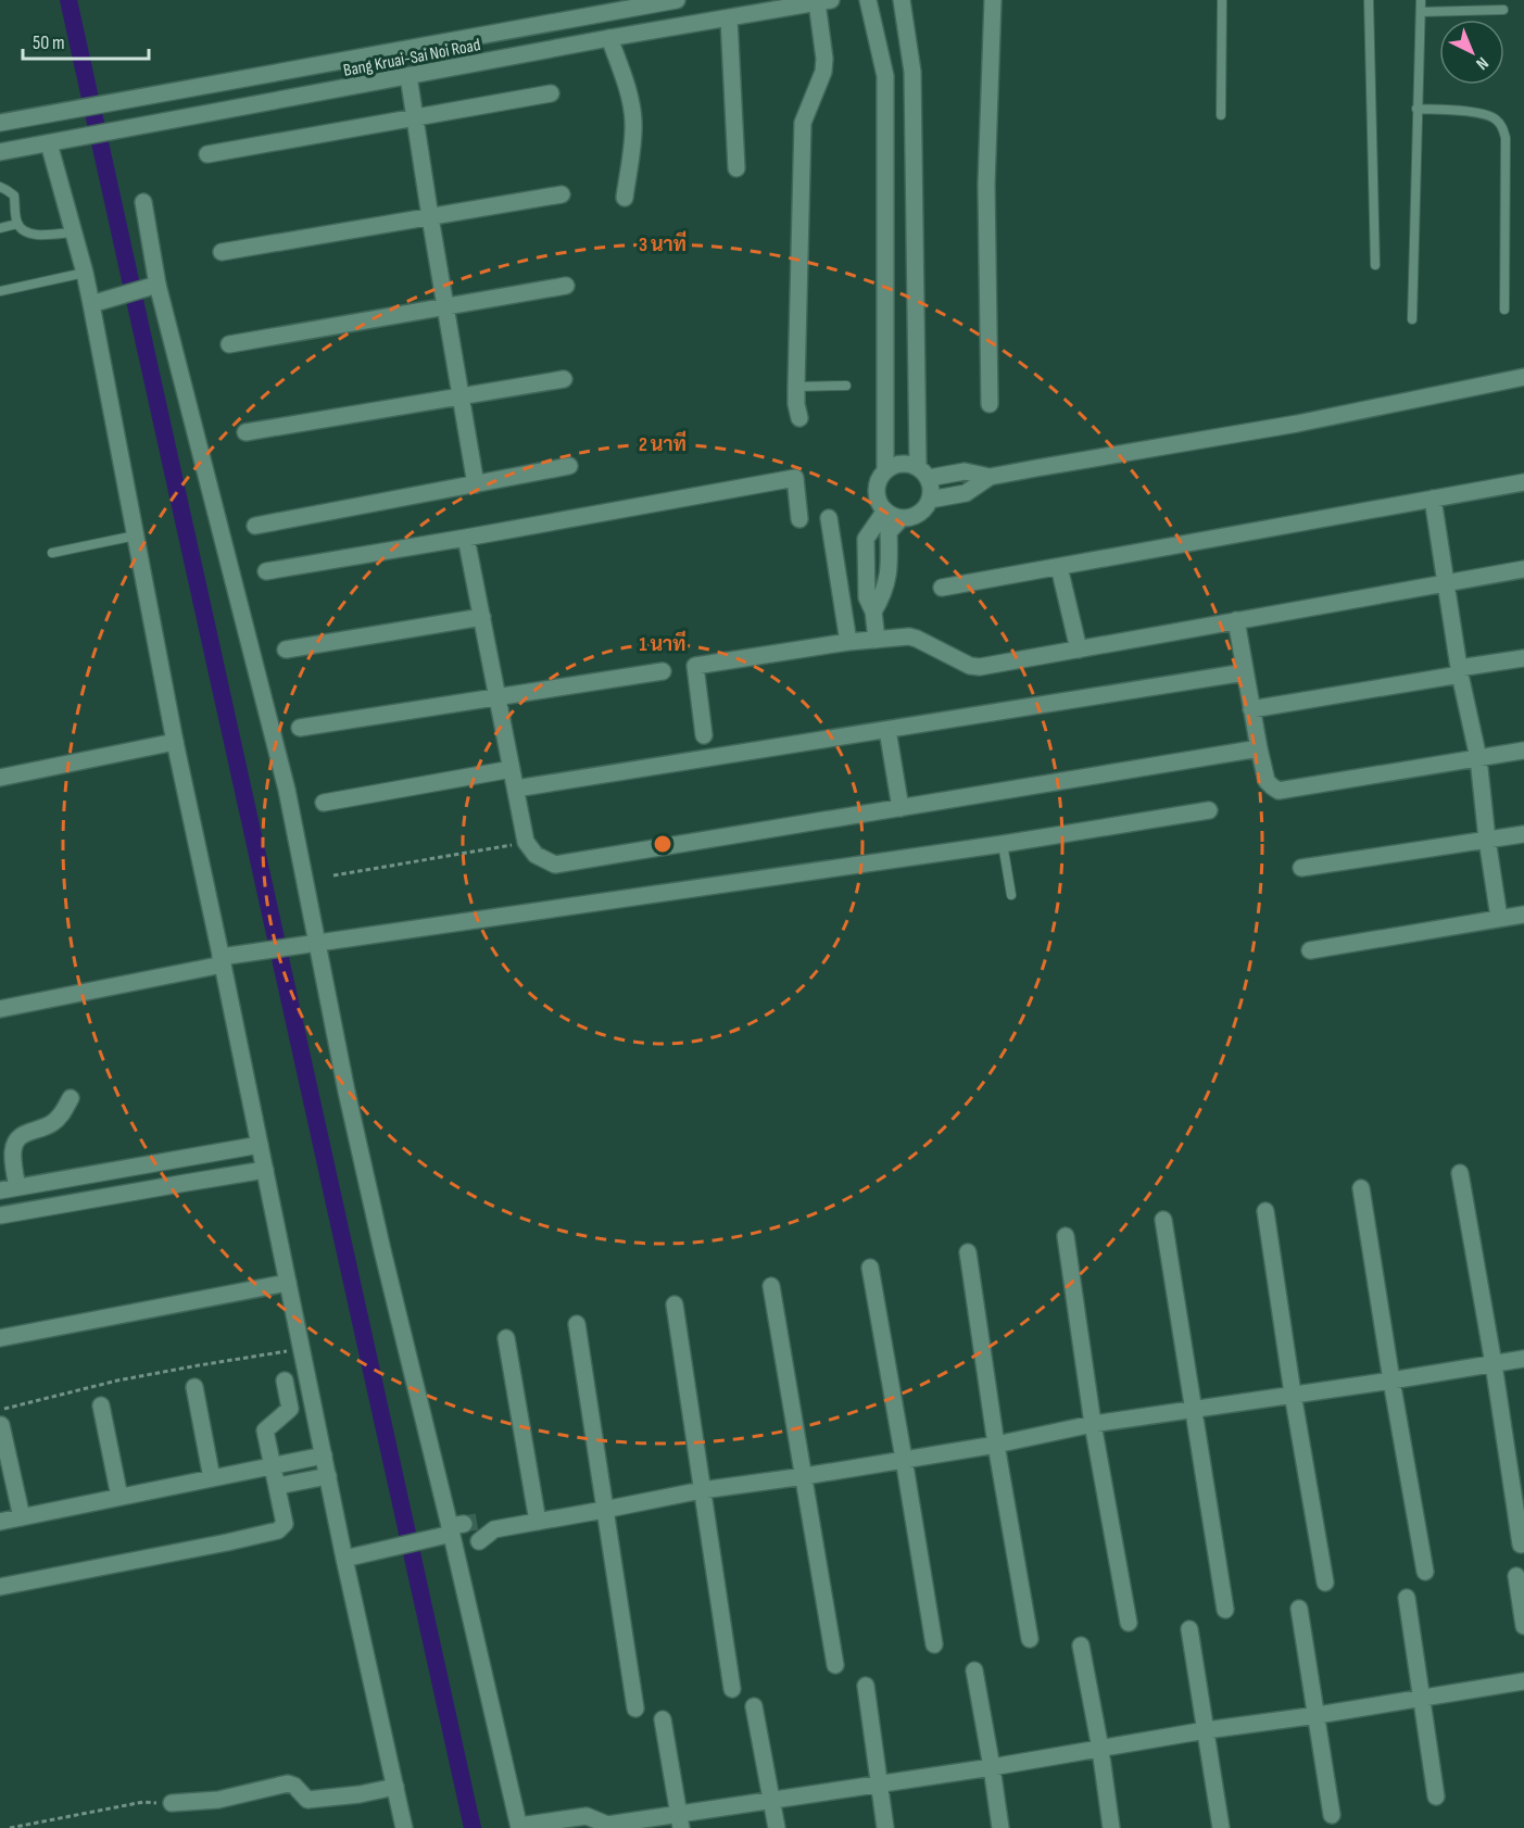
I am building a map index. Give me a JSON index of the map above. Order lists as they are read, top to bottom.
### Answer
{
  "streets": {
    "street": ["Bang Kruai-Sai Noi Road"]
  },
  "scale_bar": "50 m",
  "north": "bottom right",
  "rings": ["3 นาที", "2 นาที", "1 นาที"]
}
